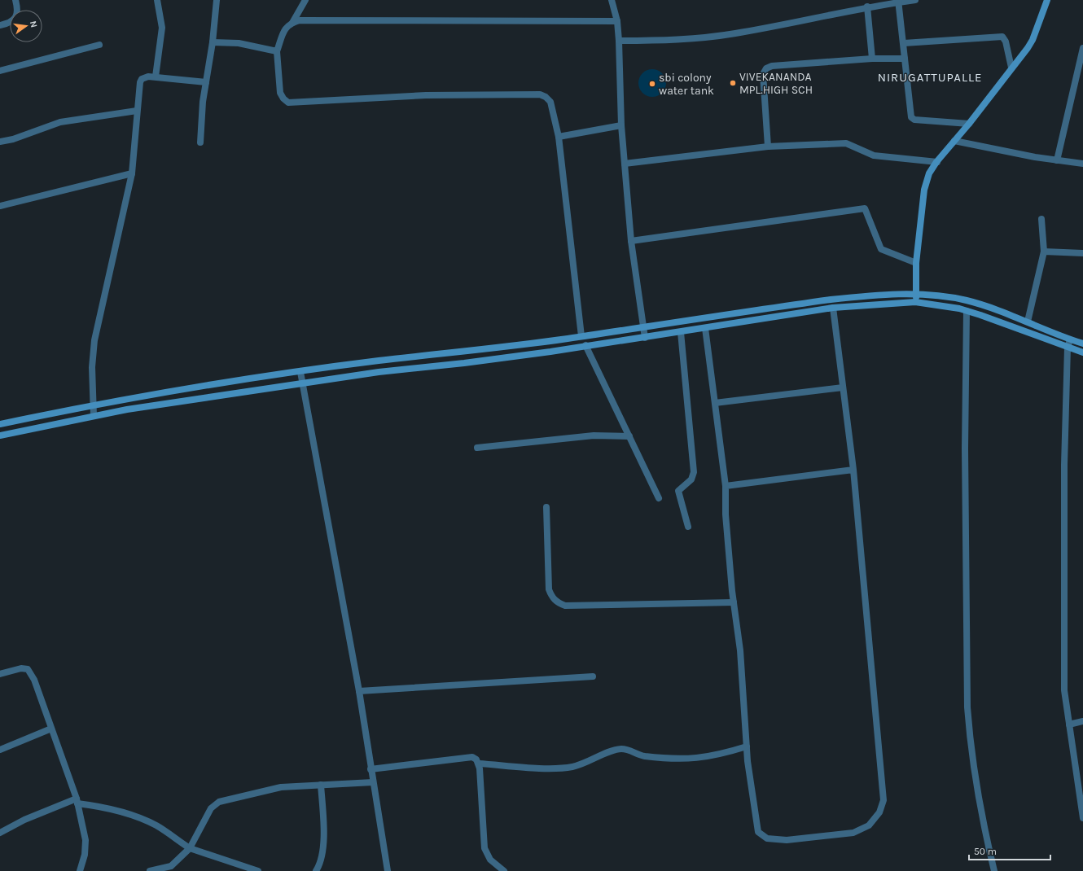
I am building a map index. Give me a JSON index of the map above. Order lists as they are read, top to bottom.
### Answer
{
  "districts": ["NIRUGATTUPALLE"],
  "places": ["VIVEKANANDA MPL.HIGH SCH", "sbi colony water tank"],
  "scale_bar": "50 m",
  "north": "right"
}
